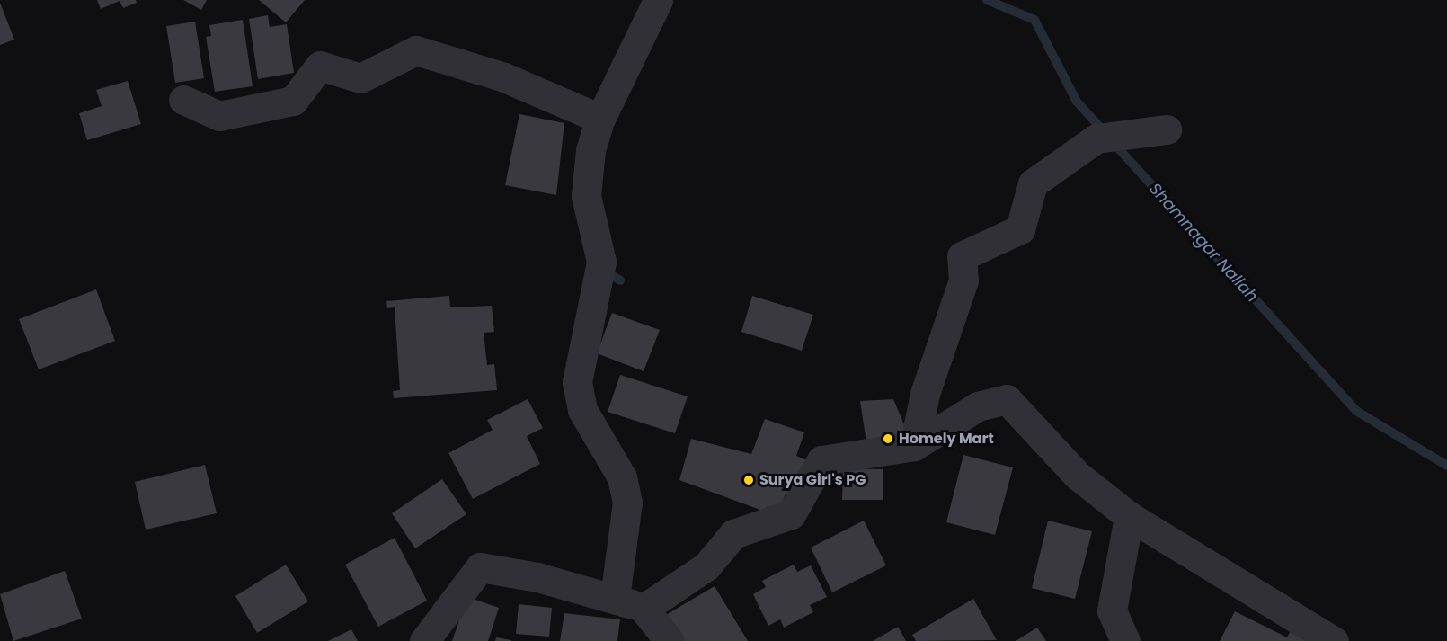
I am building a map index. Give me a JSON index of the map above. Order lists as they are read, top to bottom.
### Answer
{
  "water": ["Shamnagar Nallah"],
  "places": ["Homely Mart", "Surya Girl's PG"]
}
